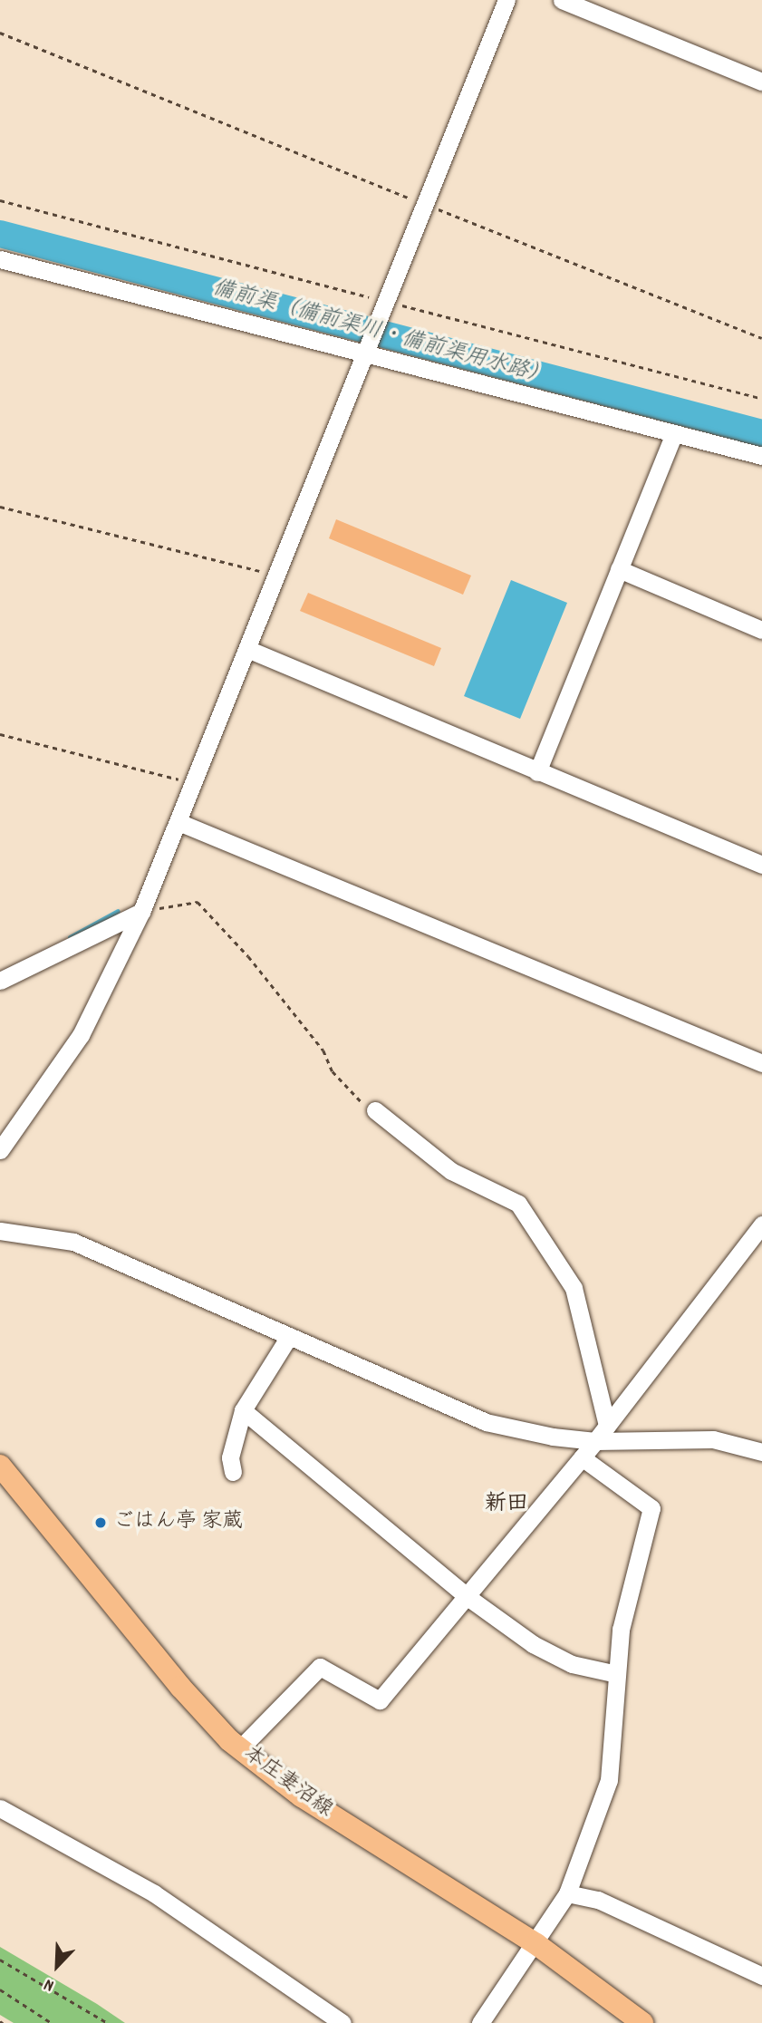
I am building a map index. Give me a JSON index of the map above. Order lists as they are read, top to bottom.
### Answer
{
  "streets": {
    "main road": ["本庄妻沼線"]
  },
  "districts": ["新田"],
  "water": ["備前渠（備前渠川・備前渠用水路）"],
  "places": ["ごはん亭 家蔵"],
  "north": "bottom left"
}
